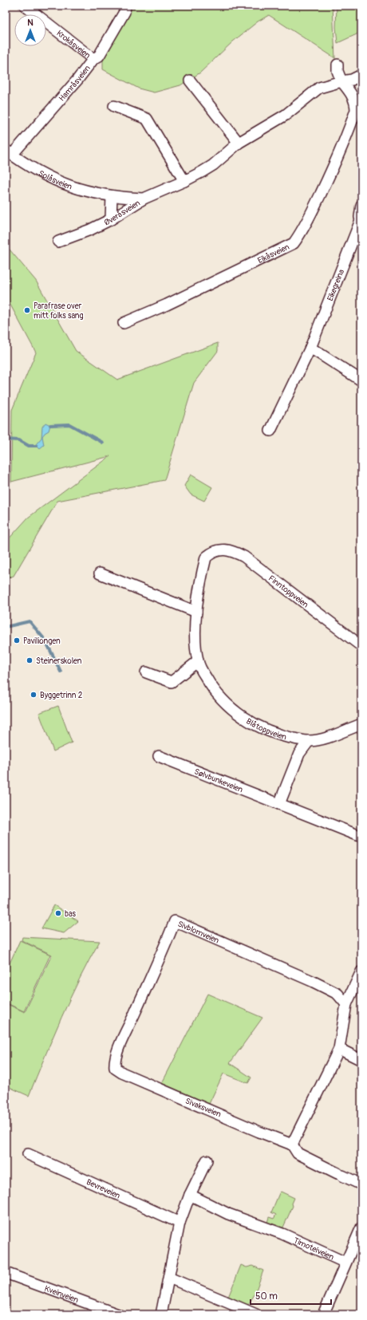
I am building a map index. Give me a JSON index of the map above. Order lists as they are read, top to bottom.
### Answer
{
  "streets": {
    "street": [
      "Krokåsveien",
      "Hamråsveien",
      "Solåsveien",
      "Øveråsveien",
      "Eikåsveien",
      "Eikegreina",
      "Finntoppveien",
      "Blåtoppveien",
      "Sølvbunkeveien",
      "Sivblomveien",
      "Sivaksveien",
      "Bevreveien",
      "Timoteiveien",
      "Kveinveien"
    ]
  },
  "crossings": [
    ["Krokåsveien", "Hamråsveien"],
    ["Hamråsveien", "Solåsveien"],
    ["Solåsveien", "Øveråsveien"],
    ["Øveråsveien", "Eikåsveien"],
    ["Finntoppveien", "Blåtoppveien"],
    ["Sivblomveien", "Sivaksveien"]
  ],
  "places": [
    "Parafrase over mitt folks sang",
    "Paviliongen",
    "Steinerskolen",
    "Byggetrinn 2",
    "bas"
  ],
  "scale_bar": "50 m",
  "north": "top"
}
